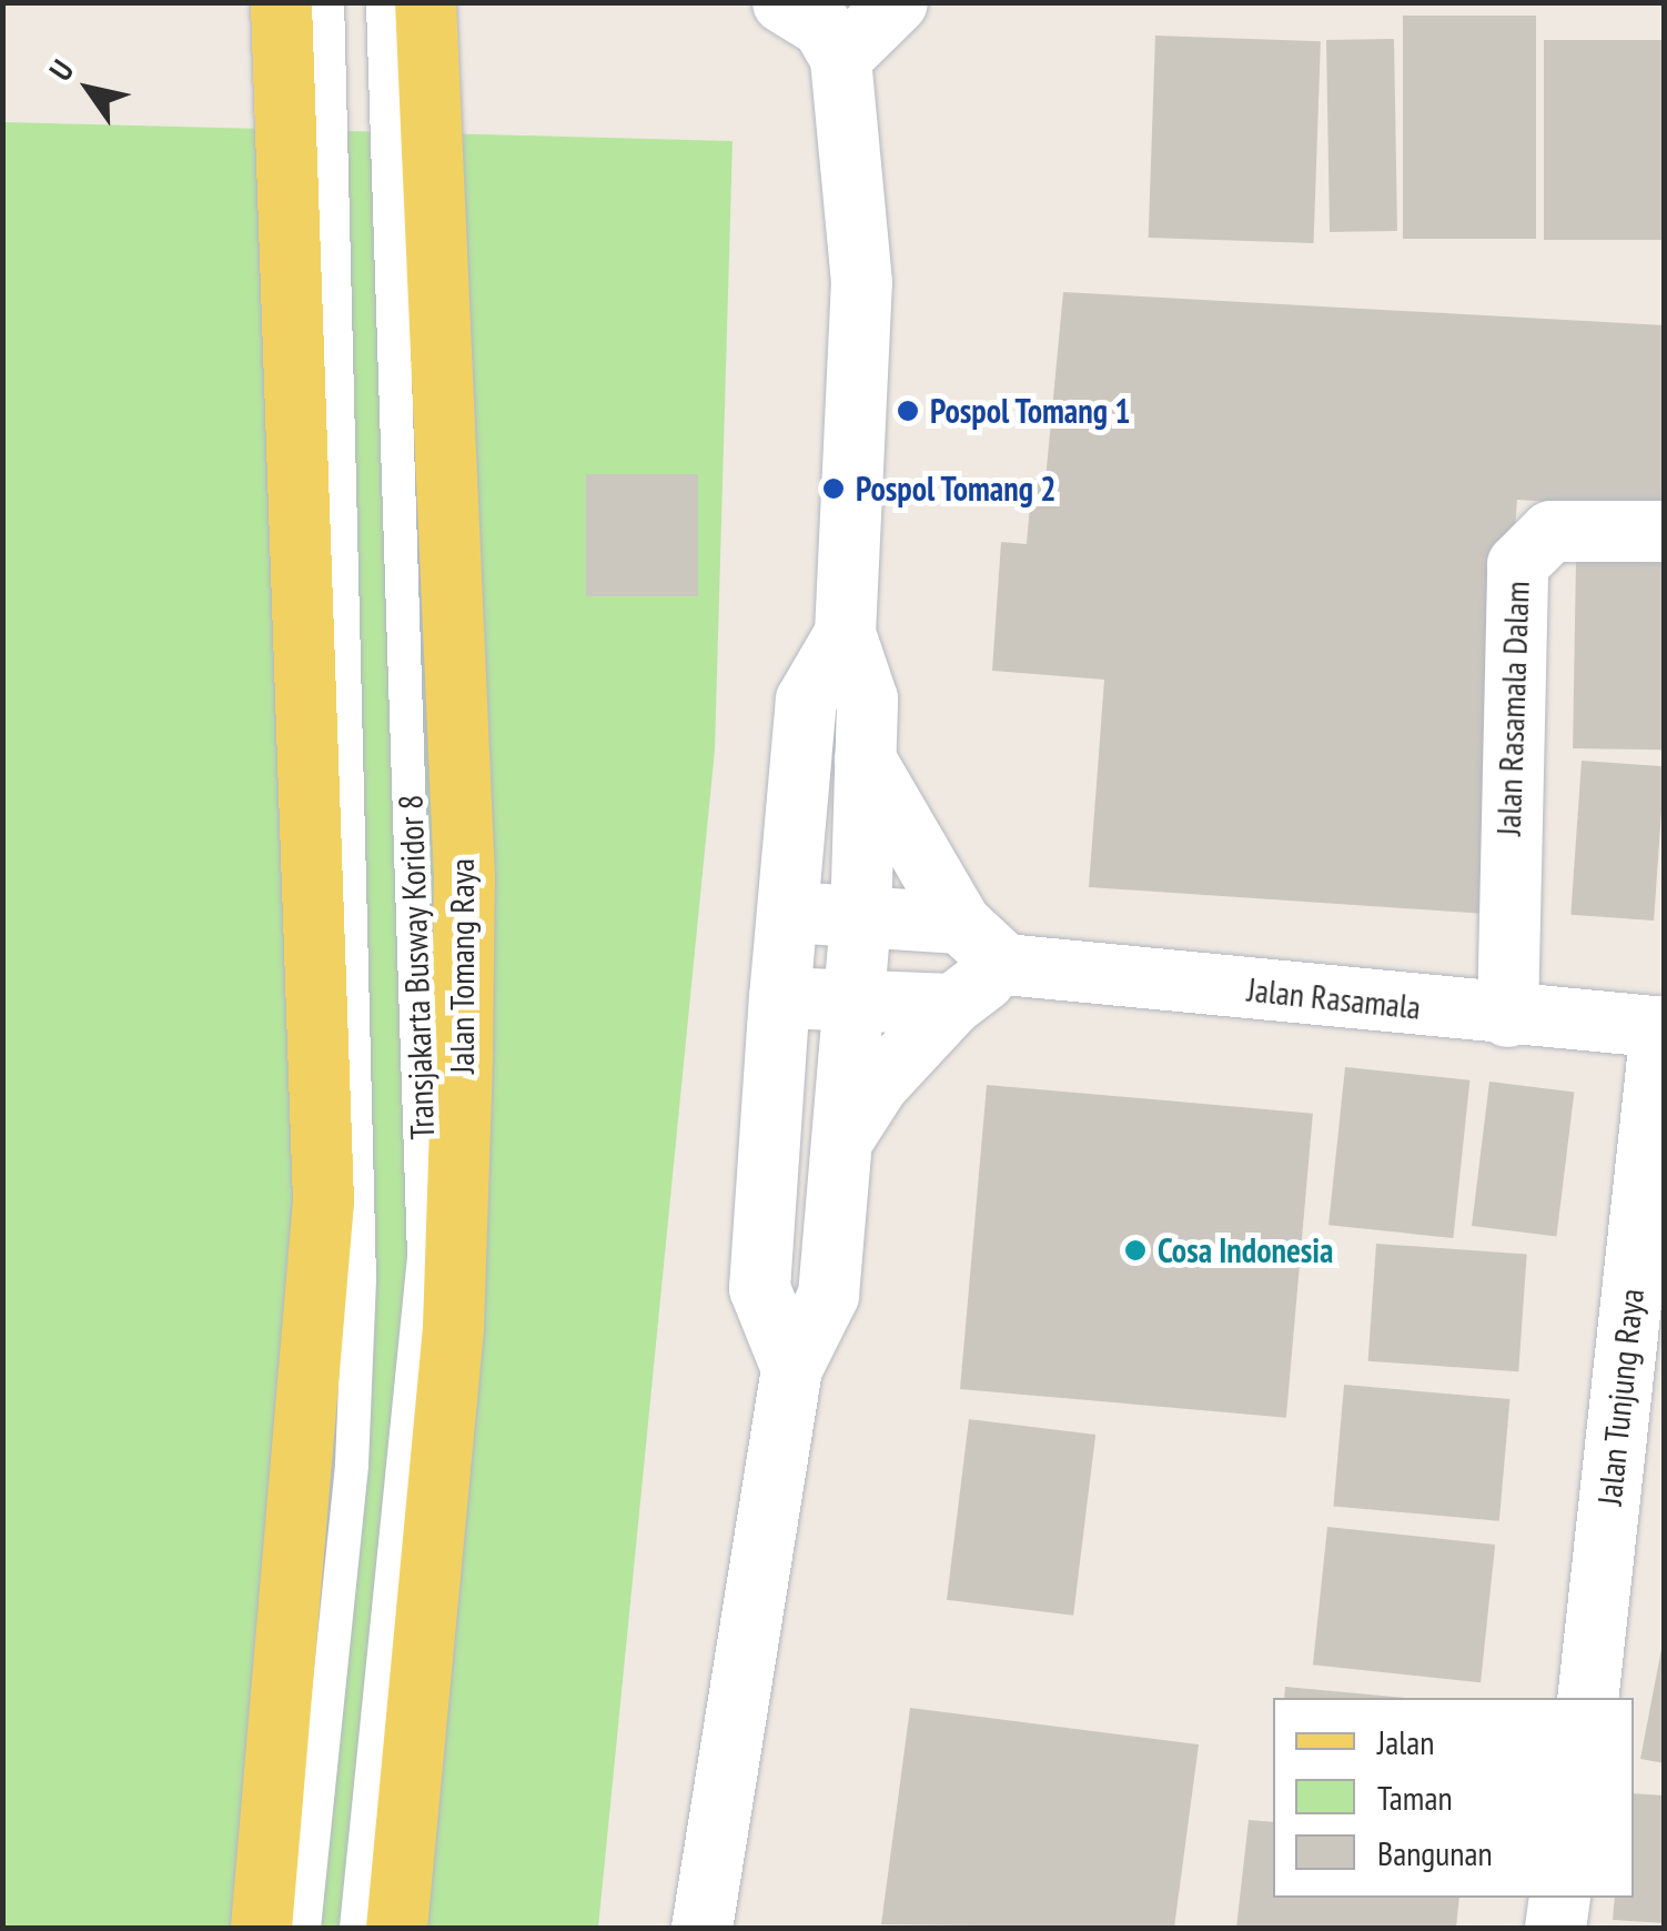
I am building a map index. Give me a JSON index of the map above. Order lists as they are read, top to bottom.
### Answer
{
  "streets": {
    "main road": ["Jalan Tomang Raya"],
    "street": ["Jalan Rasamala Dalam", "Jalan Rasamala", "Jalan Tunjung Raya"],
    "lane": ["Transjakarta Busway Koridor 8"]
  },
  "crossings": [
    ["Jalan Rasamala Dalam", "Jalan Rasamala"],
    ["Jalan Tomang Raya", "Transjakarta Busway Koridor 8"],
    ["Jalan Rasamala", "Jalan Tunjung Raya"]
  ],
  "places": ["Pospol Tomang 1", "Pospol Tomang 2", "Cosa Indonesia"],
  "legend": ["Jalan", "Taman", "Bangunan"],
  "north": "top left"
}
